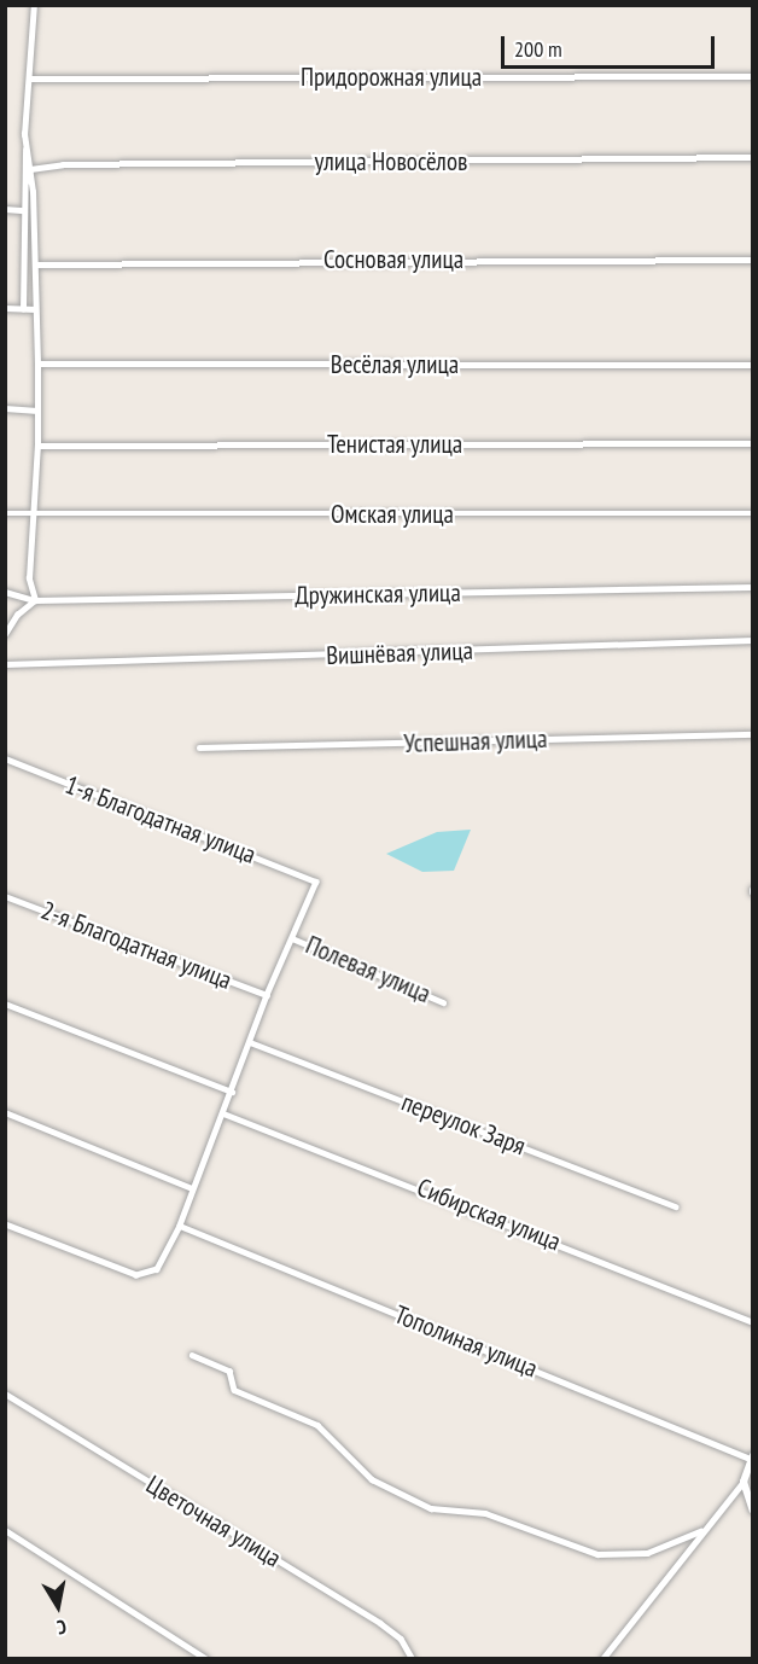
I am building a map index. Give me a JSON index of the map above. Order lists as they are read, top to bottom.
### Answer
{
  "streets": {
    "street": [
      "Придорожная улица",
      "улица Новосёлов",
      "Сосновая улица",
      "Весёлая улица",
      "Тенистая улица",
      "Омская улица",
      "Дружинская улица",
      "Вишнёвая улица",
      "Успешная улица",
      "1-я Благодатная улица",
      "2-я Благодатная улица",
      "Полевая улица",
      "переулок Заря",
      "Сибирская улица",
      "Тополиная улица",
      "Цветочная улица"
    ]
  },
  "crossings": [
    ["1-я Благодатная улица", "Полевая улица"]
  ],
  "scale_bar": "200 m",
  "north": "bottom"
}
